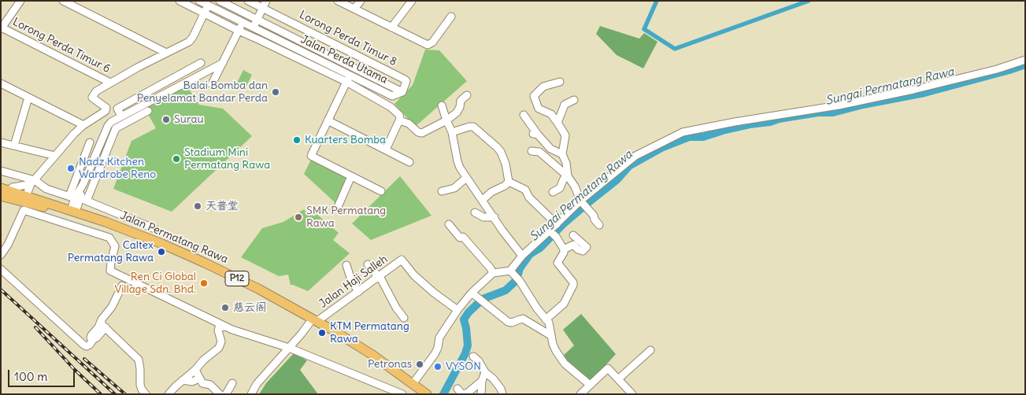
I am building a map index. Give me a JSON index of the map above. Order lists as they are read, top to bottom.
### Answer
{
  "streets": {
    "main road": ["Jalan Permatang Rawa", "P12"],
    "street": [
      "Lorong Perda Timur 8",
      "Lorong Perda Timur 6",
      "Jalan Perda Utama",
      "Jalan Haji Salleh"
    ]
  },
  "crossings": [
    ["Lorong Perda Timur 8", "Jalan Perda Utama"],
    ["Jalan Permatang Rawa", "Jalan Haji Salleh"]
  ],
  "water": ["Sungai Permatang Rawa"],
  "places": [
    "Balai Bomba dan Penyelamat Bandar Perda",
    "Surau",
    "Kuarters Bomba",
    "Stadium Mini Permatang Rawa",
    "Nadz Kitchen Wardrobe Reno",
    "天普堂",
    "SMK Permatang Rawa",
    "Caltex Permatang Rawa",
    "Ren Ci Global Village Sdn. Bhd.",
    "慈云阁",
    "KTM Permatang Rawa",
    "Petronas",
    "VYSON"
  ],
  "scale_bar": "100 m"
}
